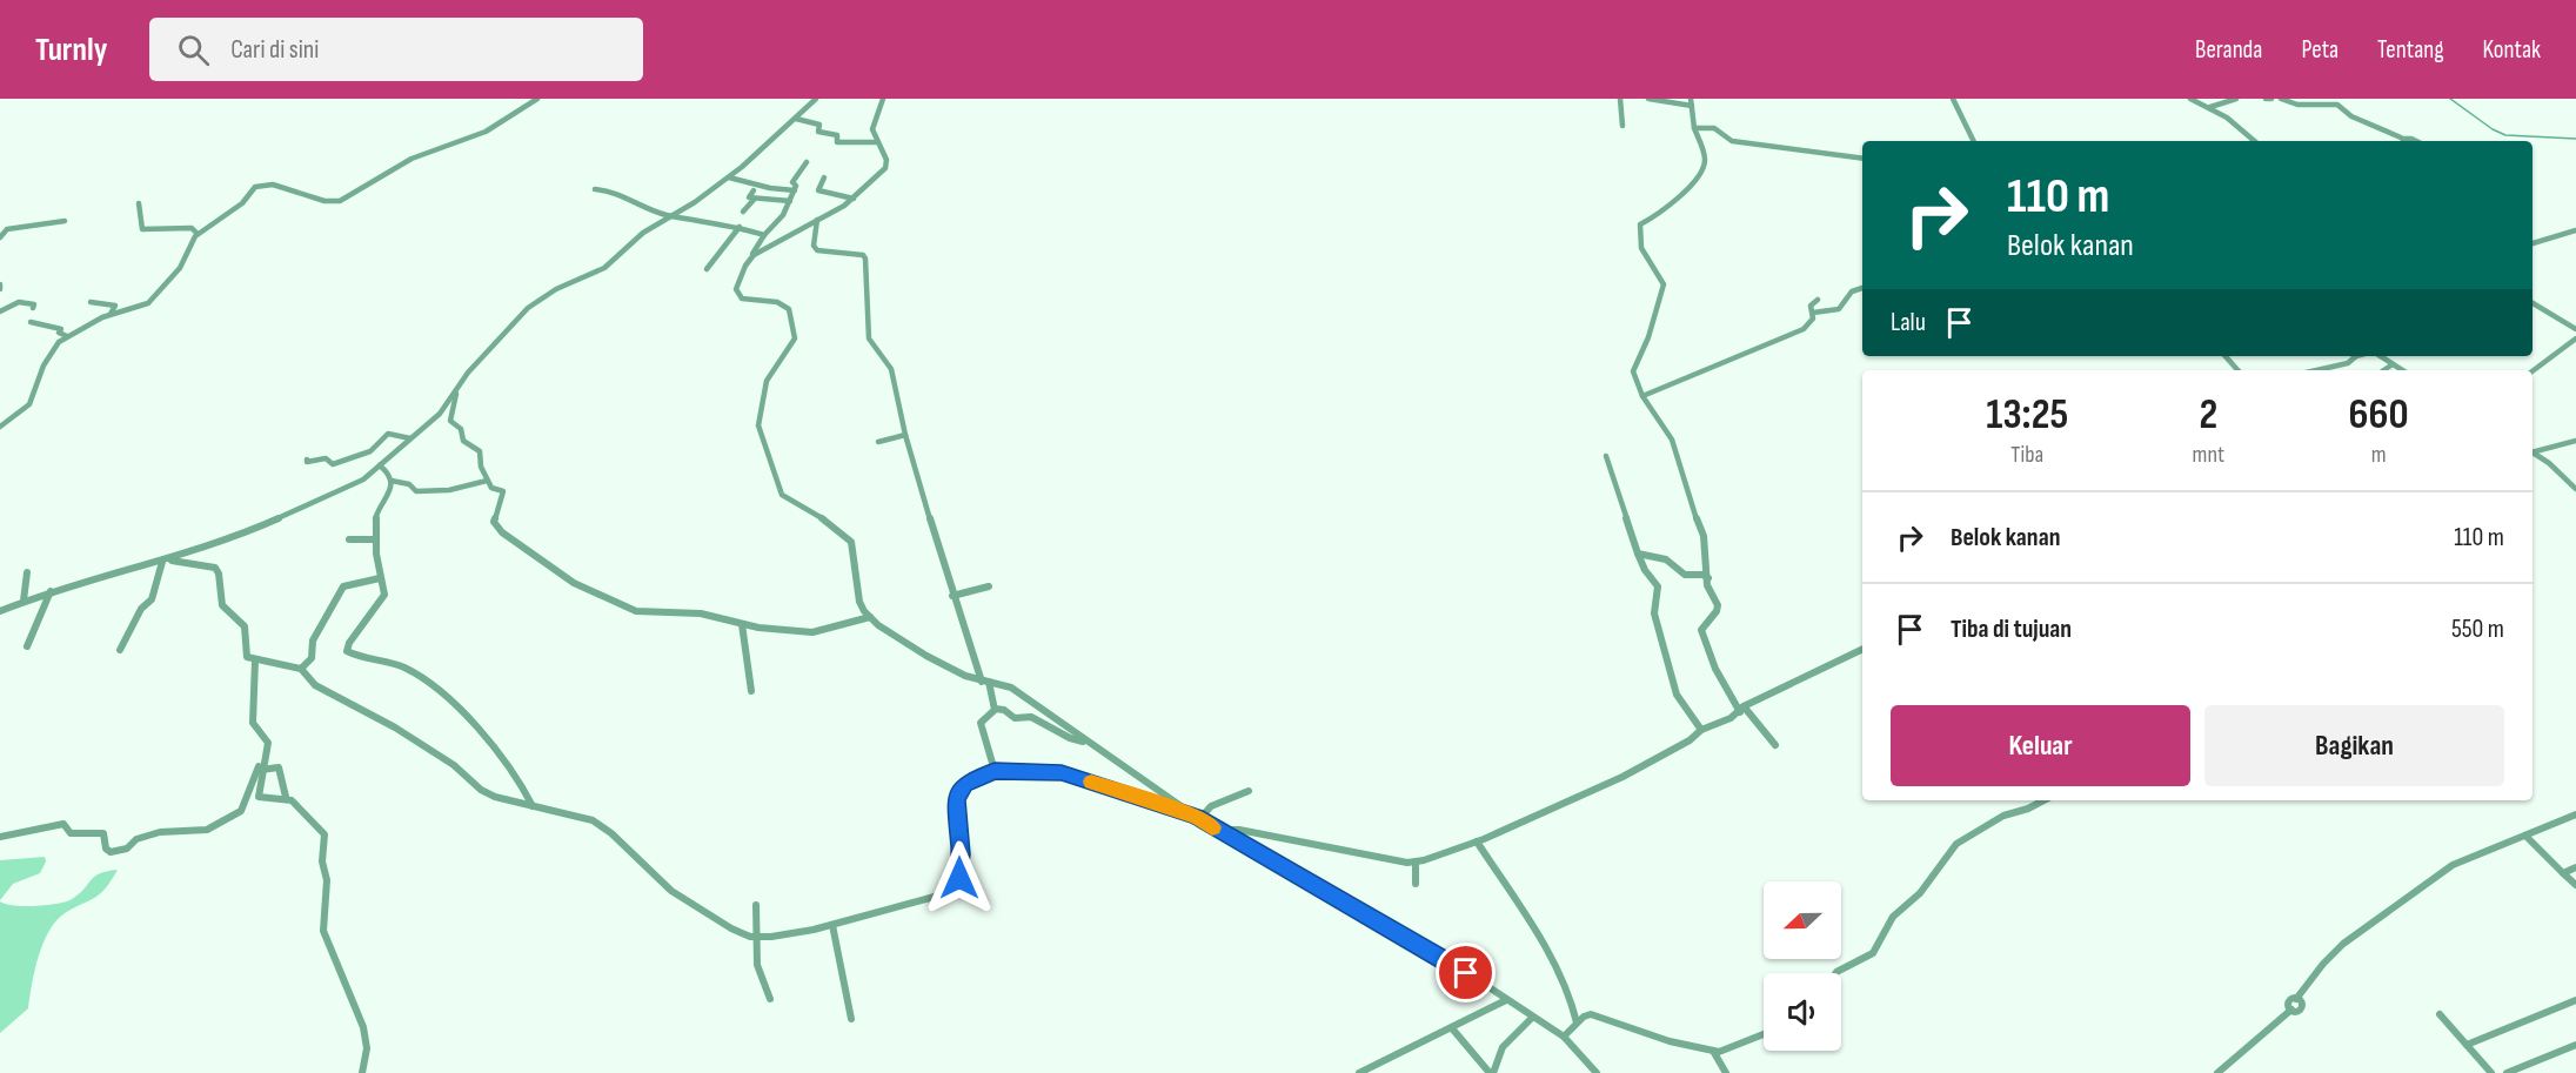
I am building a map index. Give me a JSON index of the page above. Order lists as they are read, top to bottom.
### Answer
{
  "north": "left",
  "page": {
    "header": "Turnly",
    "search": "Cari di sini",
    "nav": [
      "Beranda",
      "Peta",
      "Tentang",
      "Kontak"
    ],
    "turn": ["110 m", "Belok kanan"],
    "then": "Lalu",
    "eta": [
      "13:25",
      "Tiba",
      "2",
      "mnt",
      "660",
      "m"
    ],
    "list": [
      {
        "name": "Belok kanan",
        "value": "110 m"
      },
      {
        "name": "Tiba di tujuan",
        "value": "550 m"
      }
    ],
    "buttons": ["Keluar", "Bagikan"]
  }
}
